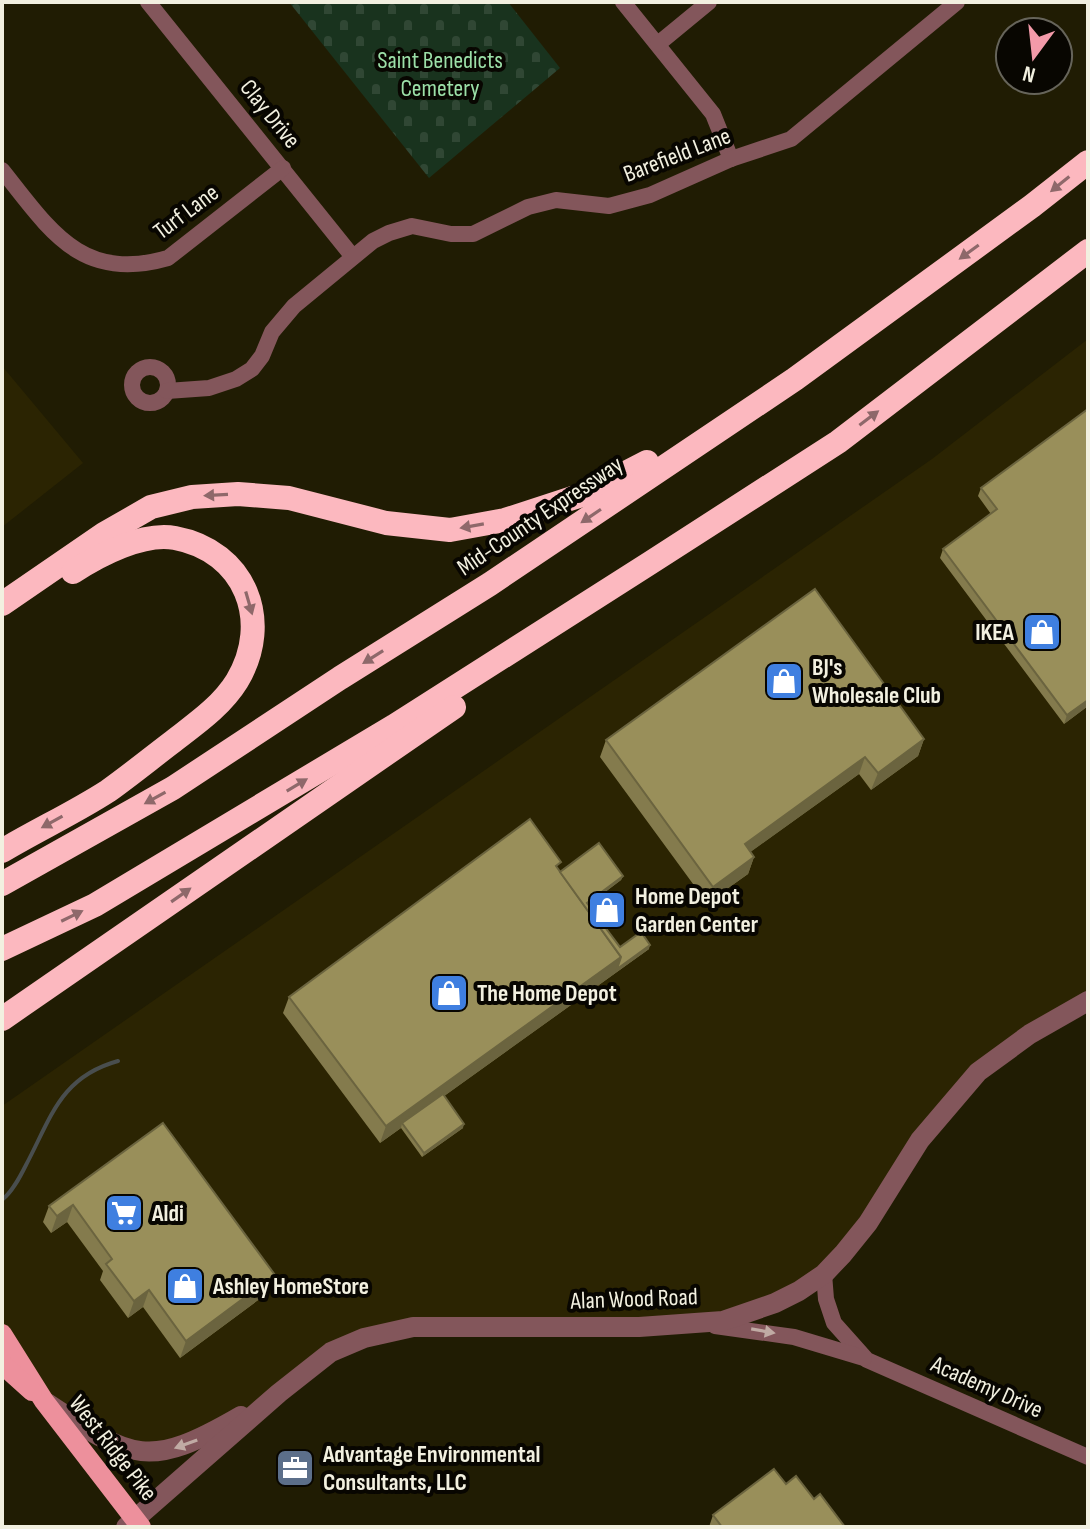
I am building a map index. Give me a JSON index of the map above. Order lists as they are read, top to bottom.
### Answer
{
  "streets": {
    "highway": ["Mid-County Expressway"],
    "main road": ["West Ridge Pike"],
    "street": [
      "Clay Drive",
      "Barefield Lane",
      "Turf Lane",
      "Alan Wood Road",
      "Academy Drive"
    ]
  },
  "crossings": [
    ["Clay Drive", "Barefield Lane"],
    ["Clay Drive", "Turf Lane"],
    ["Alan Wood Road", "Academy Drive"],
    ["Alan Wood Road", "West Ridge Pike"]
  ],
  "one_way": ["Academy Drive"],
  "parks": ["Saint Benedicts Cemetery"],
  "places": {
    "shop": [
      "IKEA",
      "BJ's Wholesale Club",
      "Home Depot Garden Center",
      "The Home Depot",
      "Ashley HomeStore"
    ],
    "supermarket": ["Aldi"],
    "office": ["Advantage Environmental Consultants, LLC"]
  },
  "north": "bottom"
}
